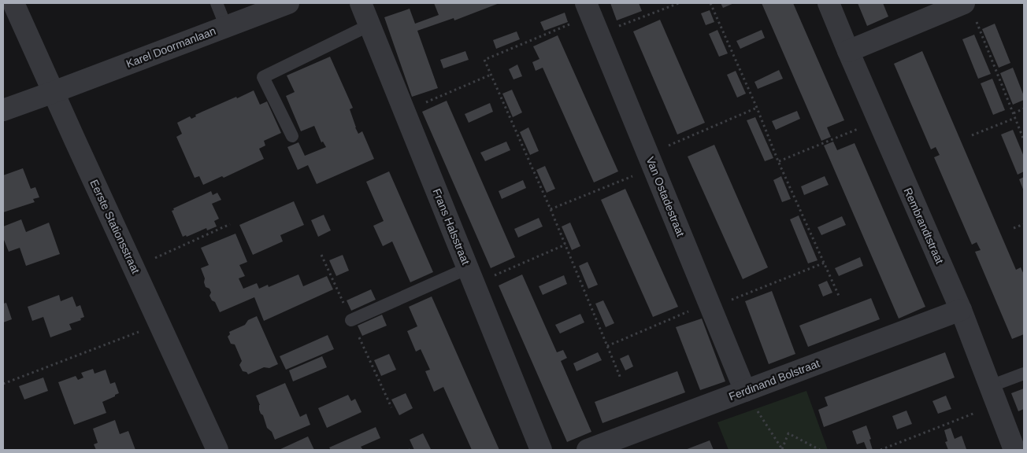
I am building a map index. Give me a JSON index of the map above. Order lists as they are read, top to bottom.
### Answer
{
  "streets": {
    "street": [
      "Karel Doormanlaan",
      "Van Ostadestraat",
      "Rembrandtstraat",
      "Eerste Stationsstraat",
      "Frans Halsstraat",
      "Ferdinand Bolstraat"
    ]
  },
  "crossings": [
    ["Karel Doormanlaan", "Eerste Stationsstraat"],
    ["Van Ostadestraat", "Ferdinand Bolstraat"],
    ["Rembrandtstraat", "Ferdinand Bolstraat"]
  ]
}
